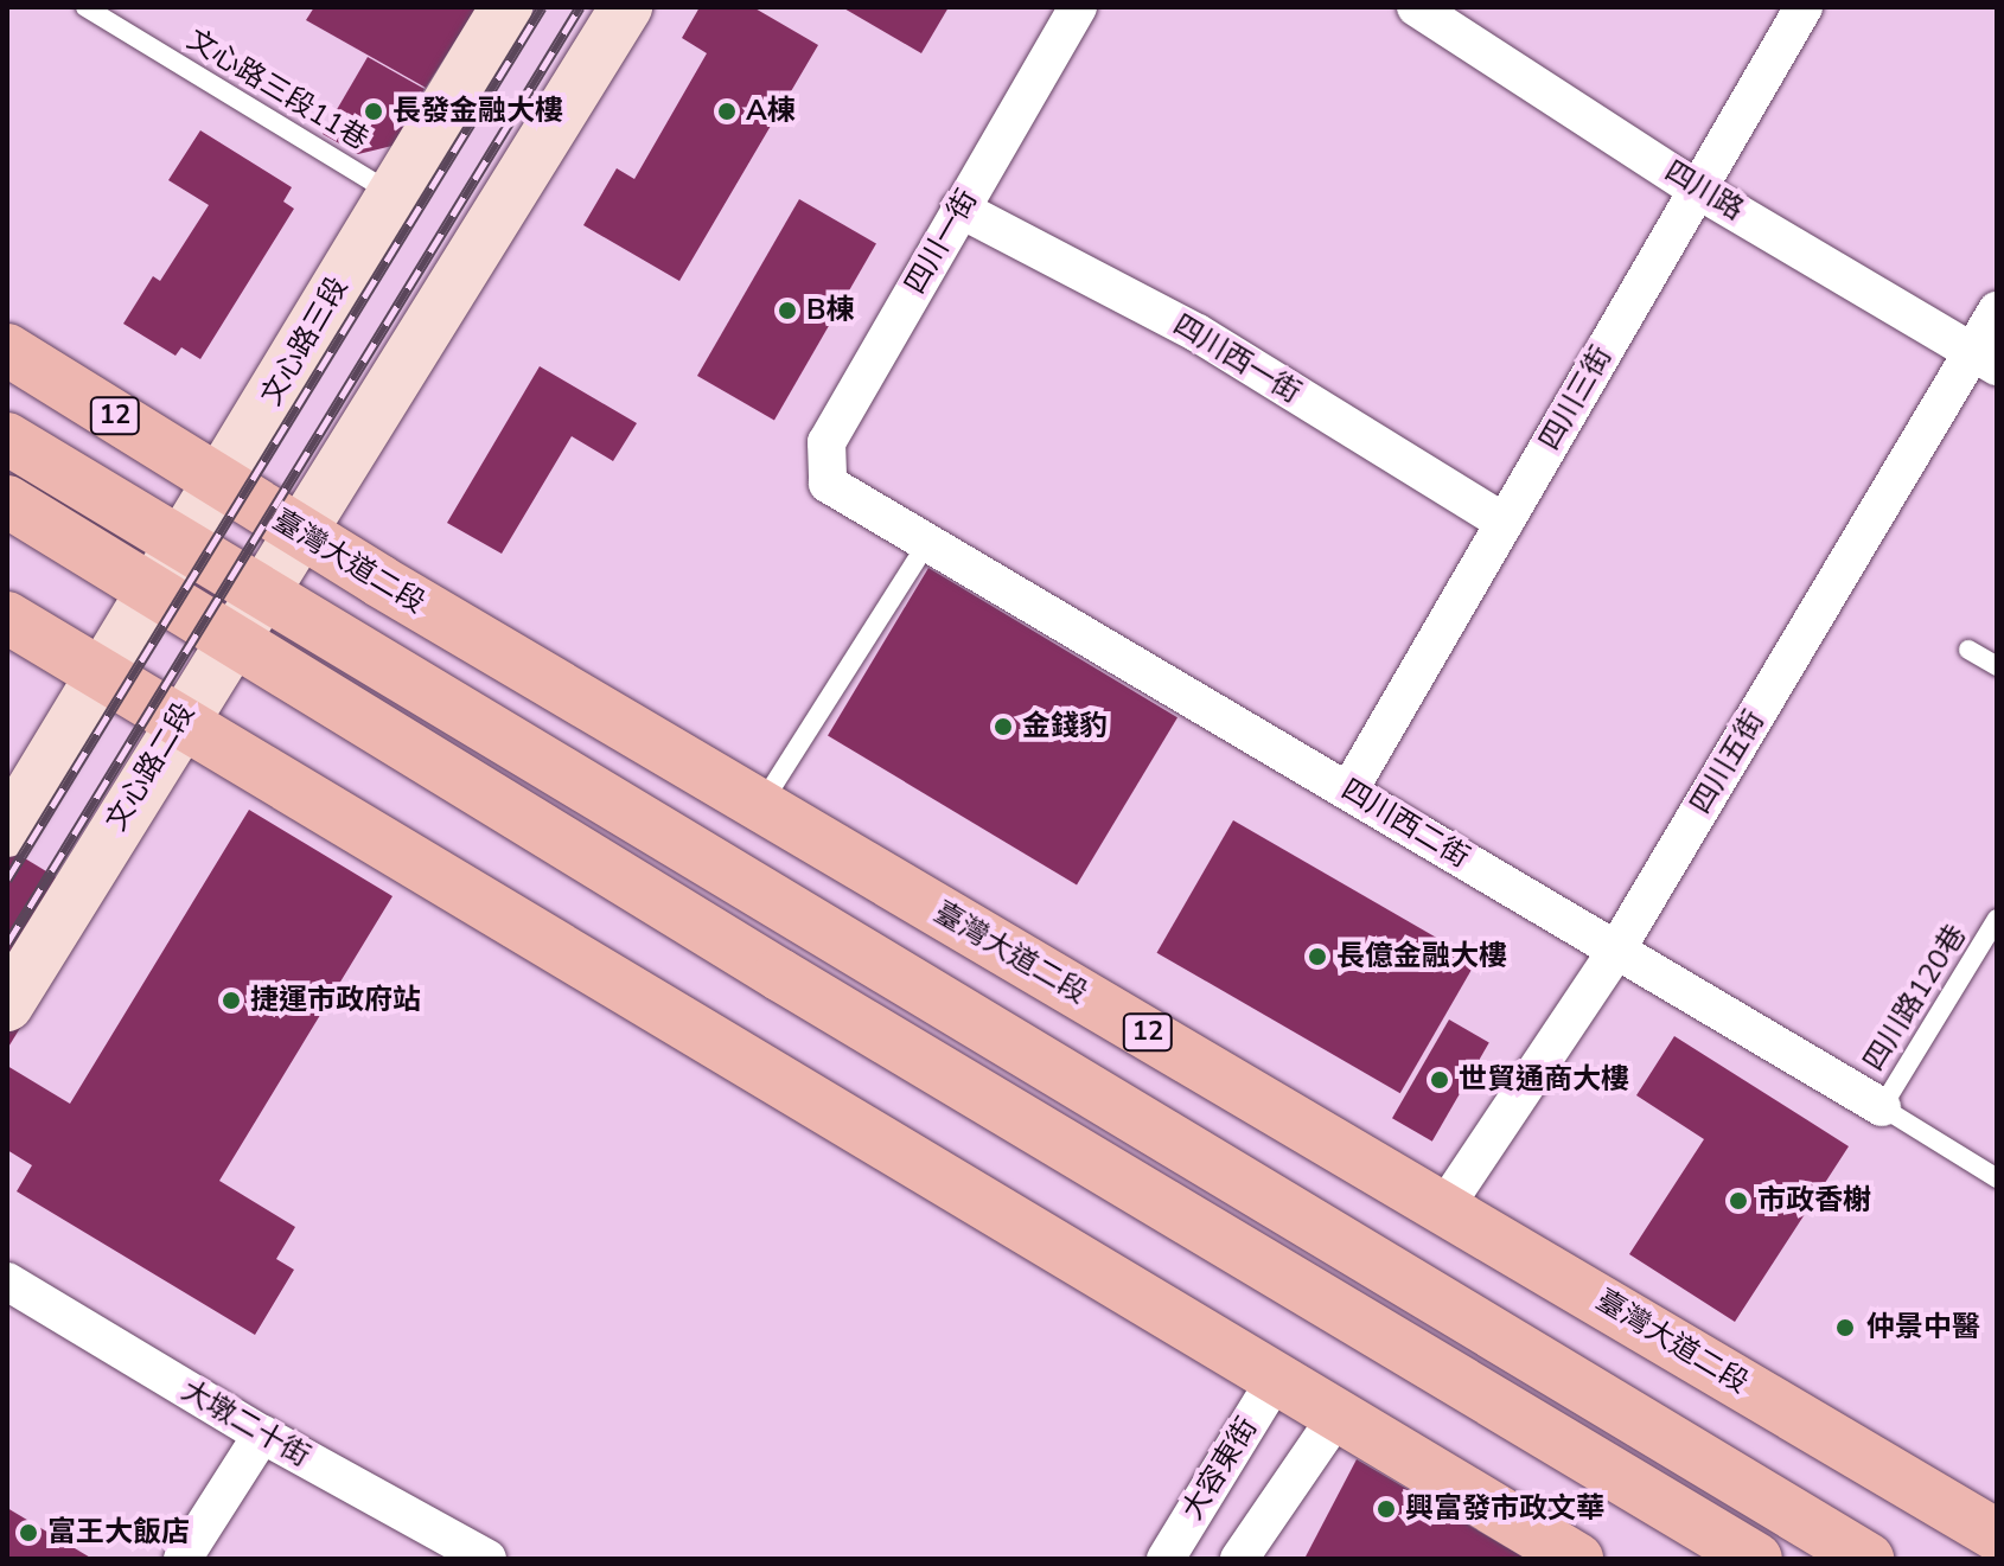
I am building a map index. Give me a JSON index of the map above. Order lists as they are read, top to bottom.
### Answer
{
  "streets": {
    "main road": [
      "文心路三段",
      "12",
      "臺灣大道二段",
      "文心路二段"
    ],
    "street": [
      "四川路",
      "四川一街",
      "四川西一街",
      "四川三街",
      "四川五街",
      "四川西二街",
      "大墩二十街",
      "大容東街"
    ],
    "lane": ["文心路三段11巷", "四川路120巷"]
  },
  "crossings": [
    ["文心路三段11巷", "文心路三段"],
    ["四川路", "四川三街"],
    ["四川路", "四川五街"],
    ["四川一街", "四川西一街"],
    ["四川一街", "四川西二街"],
    ["文心路三段", "12"],
    ["文心路三段", "臺灣大道二段"],
    ["四川西一街", "四川三街"],
    ["四川三街", "四川西二街"],
    ["12", "臺灣大道二段"],
    ["12", "文心路二段"],
    ["臺灣大道二段", "四川五街"],
    ["臺灣大道二段", "文心路二段"],
    ["四川五街", "四川西二街"],
    ["四川西二街", "四川路120巷"]
  ],
  "places": [
    "長發金融大樓",
    "A棟",
    "B棟",
    "金錢豹",
    "長億金融大樓",
    "捷運市政府站",
    "世貿通商大樓",
    "市政香榭",
    "仲景中醫",
    "興富發市政文華",
    "富王大飯店"
  ]
}
